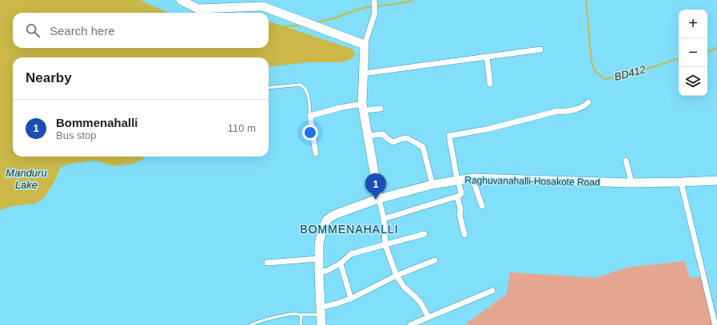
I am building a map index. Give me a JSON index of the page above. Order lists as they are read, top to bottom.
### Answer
{
  "streets": {
    "main road": ["Raghuvanahalli-Hosakote Road"]
  },
  "districts": ["BOMMENAHALLI"],
  "water": ["BD412", "Manduru Lake"],
  "page": {
    "map_buttons": ["+", "−"],
    "search": "Search here",
    "heading": "Nearby",
    "list": [
      {
        "mark": "1",
        "name": "Bommenahalli",
        "note": "Bus stop",
        "value": "110 m"
      }
    ],
    "pins": "1"
  }
}
